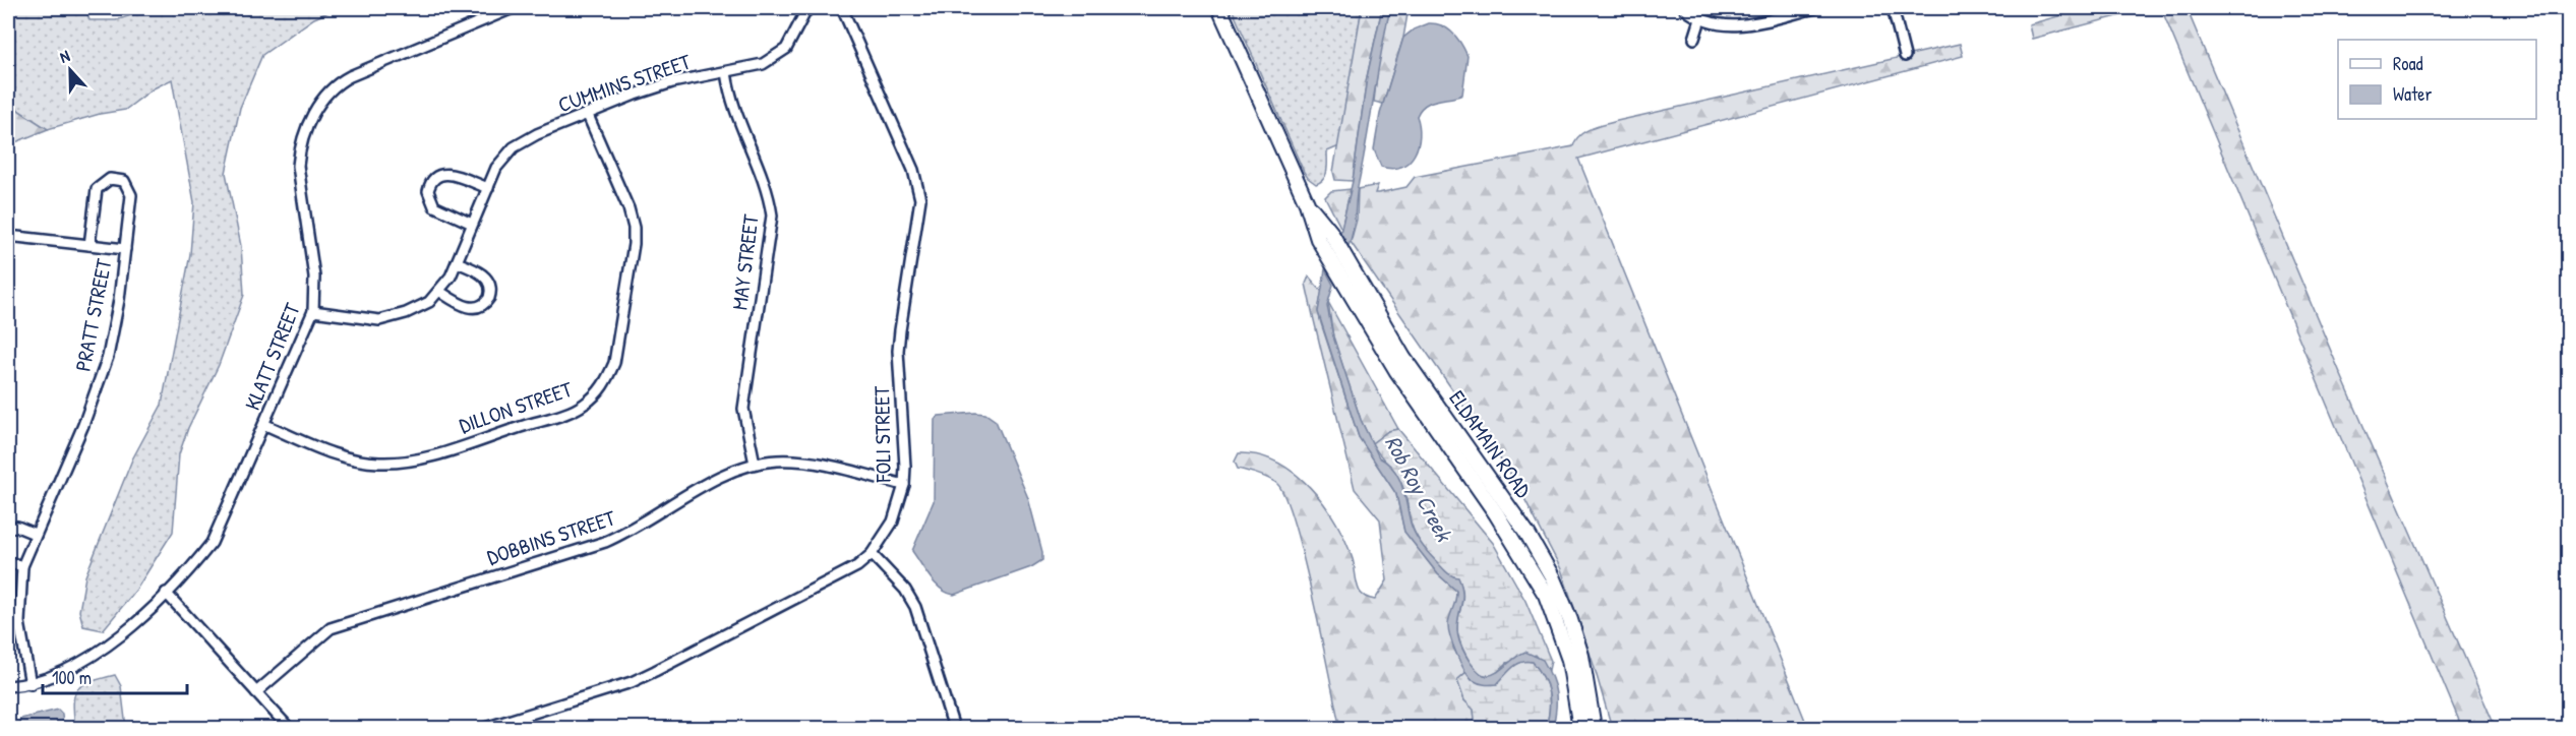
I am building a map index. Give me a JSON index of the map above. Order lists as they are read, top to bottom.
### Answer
{
  "streets": {
    "main road": ["ELDAMAIN ROAD"],
    "street": [
      "CUMMINS STREET",
      "MAY STREET",
      "PRATT STREET",
      "KLATT STREET",
      "DILLON STREET",
      "FOLI STREET",
      "DOBBINS STREET"
    ]
  },
  "crossings": [
    ["CUMMINS STREET", "MAY STREET"],
    ["CUMMINS STREET", "KLATT STREET"],
    ["CUMMINS STREET", "DILLON STREET"],
    ["MAY STREET", "DOBBINS STREET"],
    ["PRATT STREET", "KLATT STREET"],
    ["KLATT STREET", "DILLON STREET"],
    ["FOLI STREET", "DOBBINS STREET"]
  ],
  "water": ["Rob Roy Creek"],
  "legend": ["Road", "Water"],
  "scale_bar": "100 m",
  "north": "top"
}
